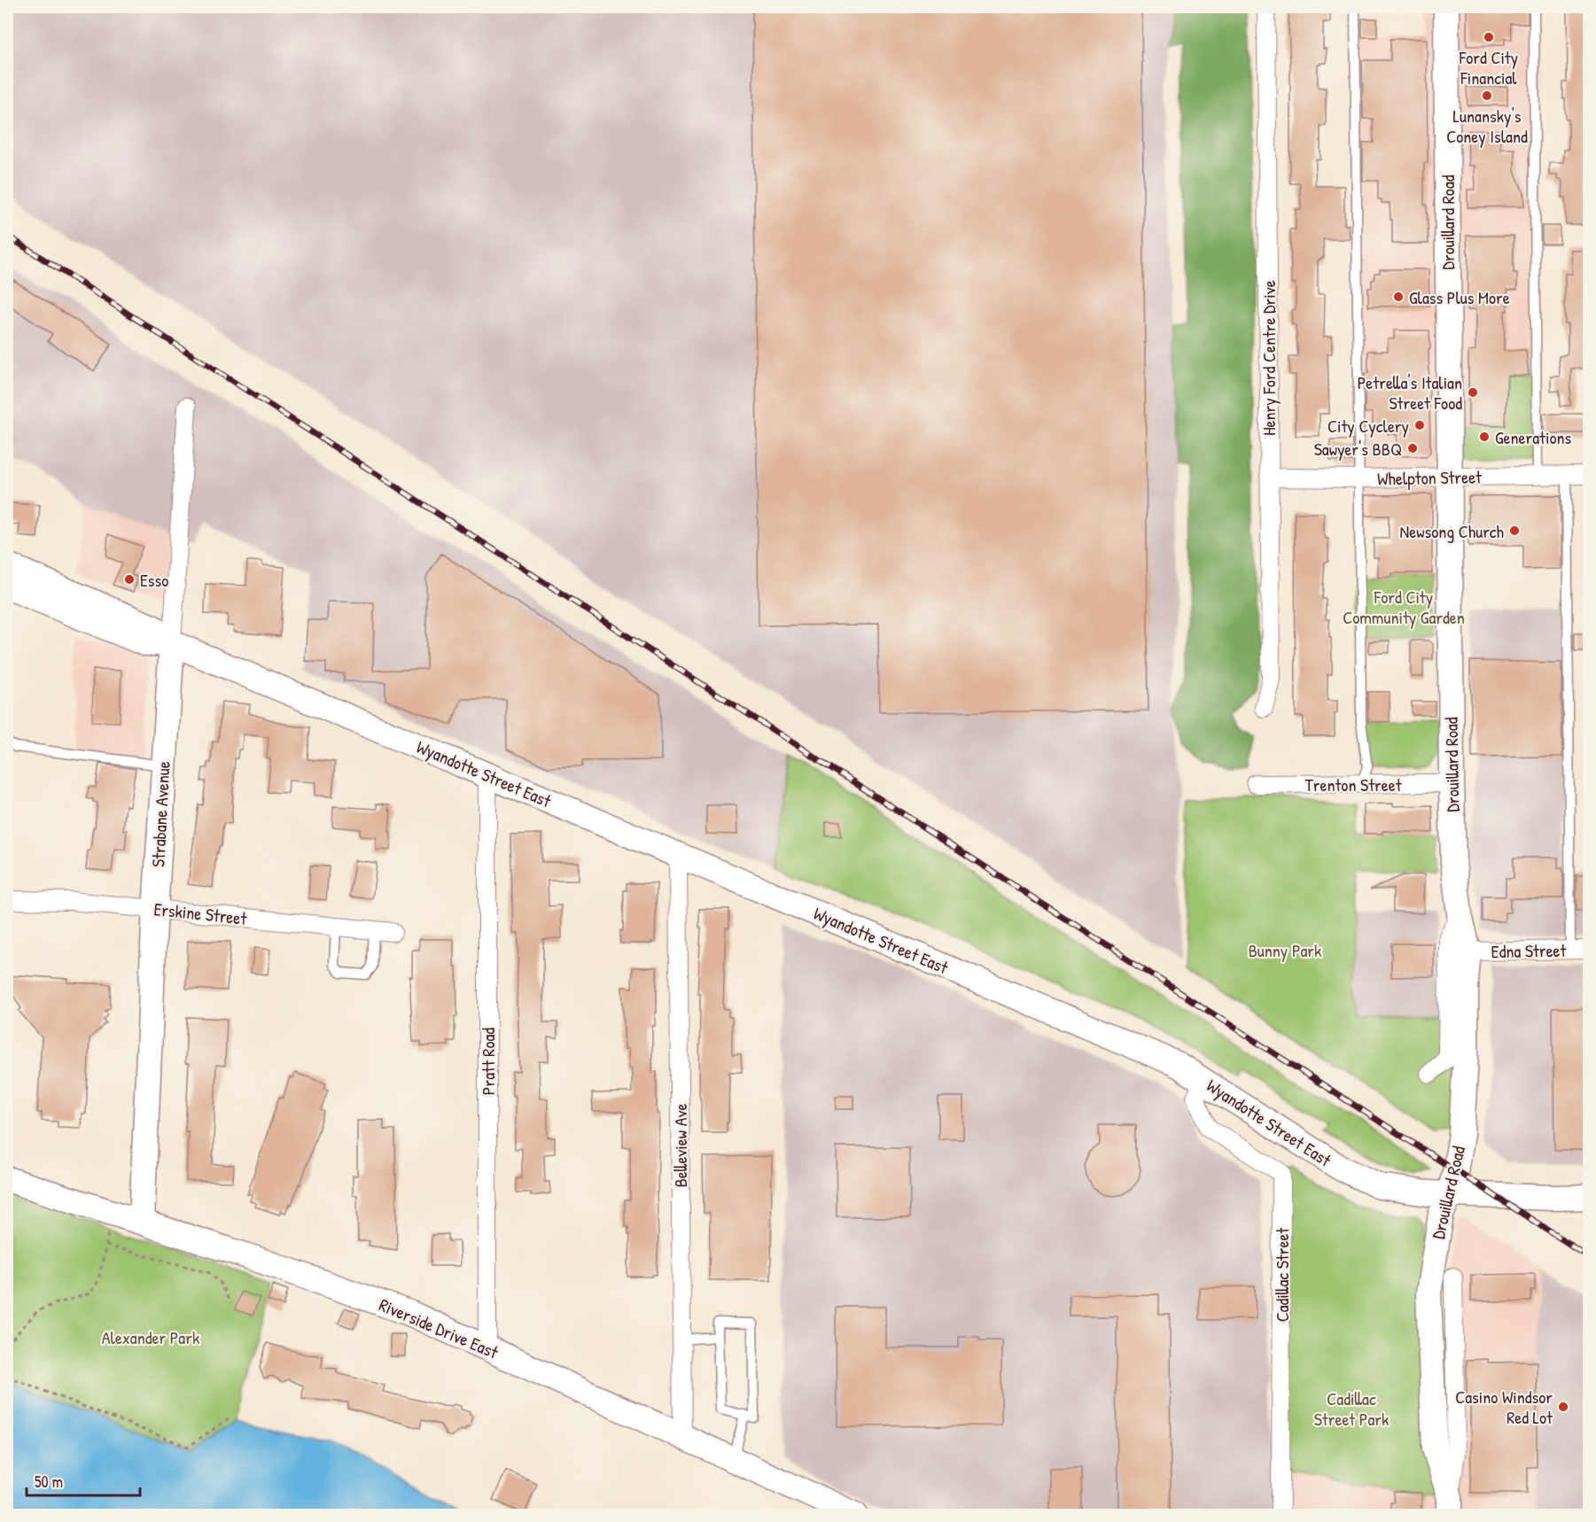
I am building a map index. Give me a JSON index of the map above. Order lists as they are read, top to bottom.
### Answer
{
  "streets": {
    "main road": [
      "Drouillard Road",
      "Wyandotte Street East",
      "Strabane Avenue",
      "Riverside Drive East"
    ],
    "street": [
      "Henry Ford Centre Drive",
      "Whelpton Street",
      "Trenton Street",
      "Erskine Street",
      "Edna Street",
      "Pratt Road",
      "Belleview Ave",
      "Cadillac Street"
    ]
  },
  "crossings": [
    ["Drouillard Road", "Whelpton Street"],
    ["Drouillard Road", "Wyandotte Street East"],
    ["Drouillard Road", "Trenton Street"],
    ["Drouillard Road", "Edna Street"],
    ["Henry Ford Centre Drive", "Whelpton Street"],
    ["Wyandotte Street East", "Strabane Avenue"],
    ["Wyandotte Street East", "Pratt Road"],
    ["Wyandotte Street East", "Belleview Ave"],
    ["Wyandotte Street East", "Cadillac Street"],
    ["Strabane Avenue", "Erskine Street"],
    ["Strabane Avenue", "Riverside Drive East"],
    ["Pratt Road", "Riverside Drive East"],
    ["Belleview Ave", "Riverside Drive East"]
  ],
  "parks": [
    "Ford City Community Garden",
    "Bunny Park",
    "Alexander Park",
    "Cadillac Street Park"
  ],
  "places": [
    "Ford City Financial",
    "Lunansky's Coney Island",
    "Glass Plus More",
    "Petrella's Italian Street Food",
    "City Cyclery",
    "Generations",
    "Sawyer's BBQ",
    "Newsong Church",
    "Esso",
    "Casino Windsor Red Lot"
  ],
  "scale_bar": "50 m"
}
